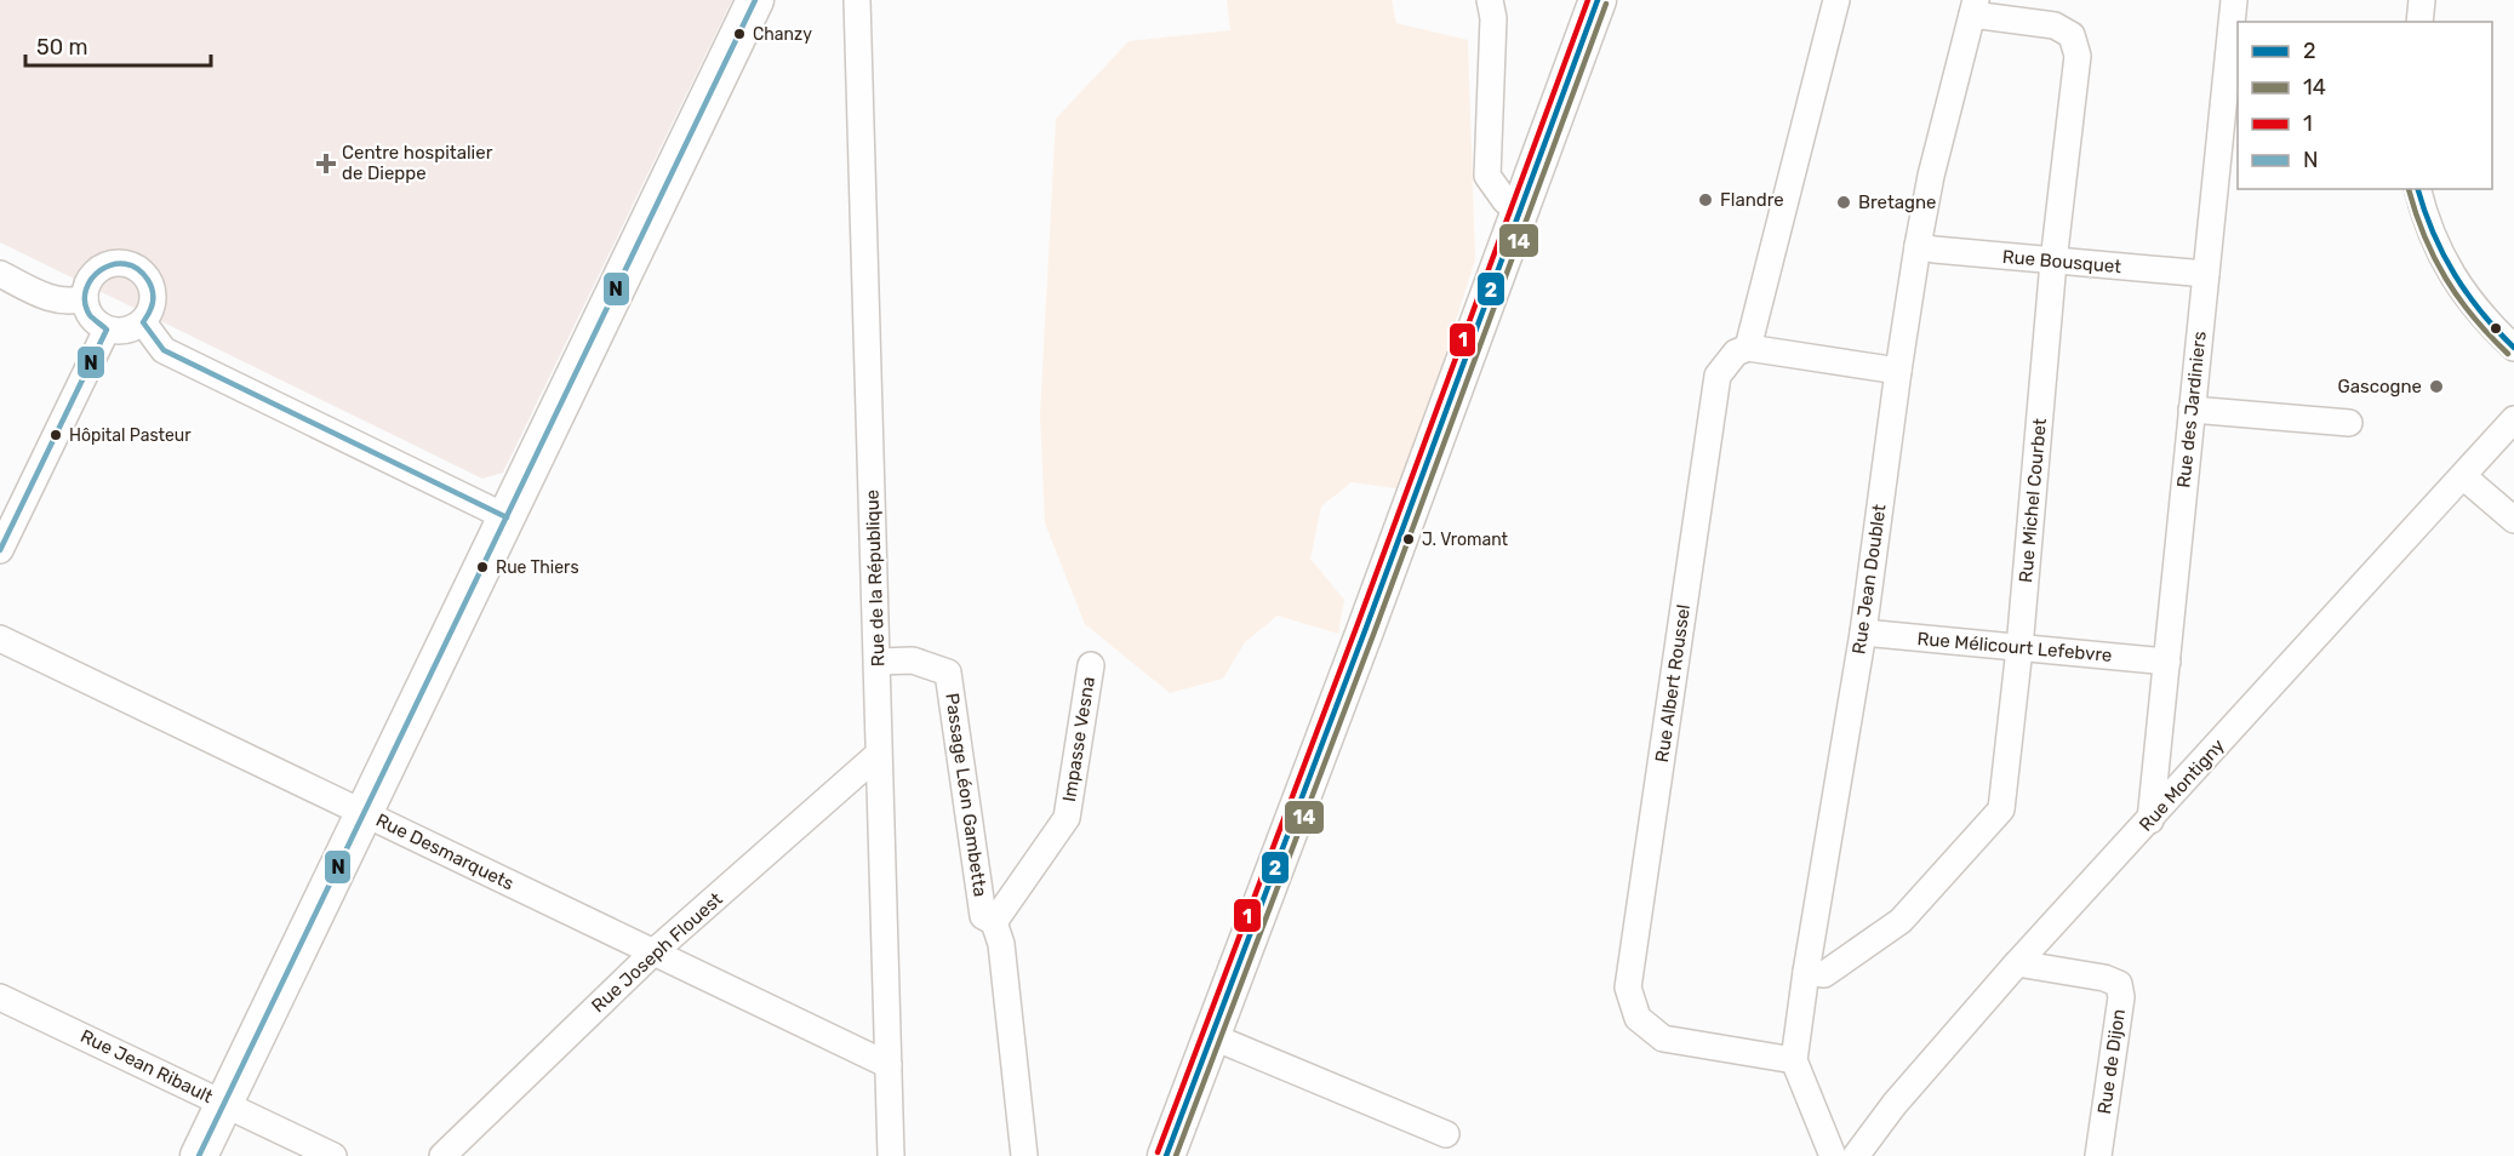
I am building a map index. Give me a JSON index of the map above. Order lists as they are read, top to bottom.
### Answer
{
  "streets": {
    "street": [
      "Rue Bousquet",
      "Rue des Jardiniers",
      "Rue Michel Courbet",
      "Rue de la République",
      "Rue Jean Doublet",
      "Rue Mélicourt Lefebvre",
      "Rue Albert Roussel",
      "Impasse Vesna",
      "Rue Montigny",
      "Passage Léon Gambetta",
      "Rue Desmarquets",
      "Rue Joseph Flouest",
      "Rue de Dijon",
      "Rue Jean Ribault"
    ]
  },
  "crossings": [
    ["Rue Bousquet", "Rue des Jardiniers"],
    ["Rue Bousquet", "Rue Michel Courbet"],
    ["Rue Bousquet", "Rue Jean Doublet"],
    ["Rue des Jardiniers", "Rue Mélicourt Lefebvre"],
    ["Rue des Jardiniers", "Rue Montigny"],
    ["Rue Michel Courbet", "Rue Jean Doublet"],
    ["Rue Michel Courbet", "Rue Mélicourt Lefebvre"],
    ["Rue de la République", "Passage Léon Gambetta"],
    ["Rue de la République", "Rue Desmarquets"],
    ["Rue de la République", "Rue Joseph Flouest"],
    ["Rue Jean Doublet", "Rue Mélicourt Lefebvre"],
    ["Rue Jean Doublet", "Rue Albert Roussel"],
    ["Impasse Vesna", "Passage Léon Gambetta"],
    ["Rue Montigny", "Rue de Dijon"],
    ["Rue Desmarquets", "Rue Joseph Flouest"]
  ],
  "places": {
    "other": [
      "Chanzy",
      "Flandre",
      "Bretagne",
      "Gascogne",
      "Hôpital Pasteur",
      "J. Vromant",
      "Rue Thiers"
    ],
    "health": ["Centre hospitalier de Dieppe"]
  },
  "lines": [
    "transit line 2",
    "transit line 1",
    "transit line N",
    "transit line 14"
  ],
  "legend": [
    "2",
    "14",
    "1",
    "N"
  ],
  "scale_bar": "50 m"
}
